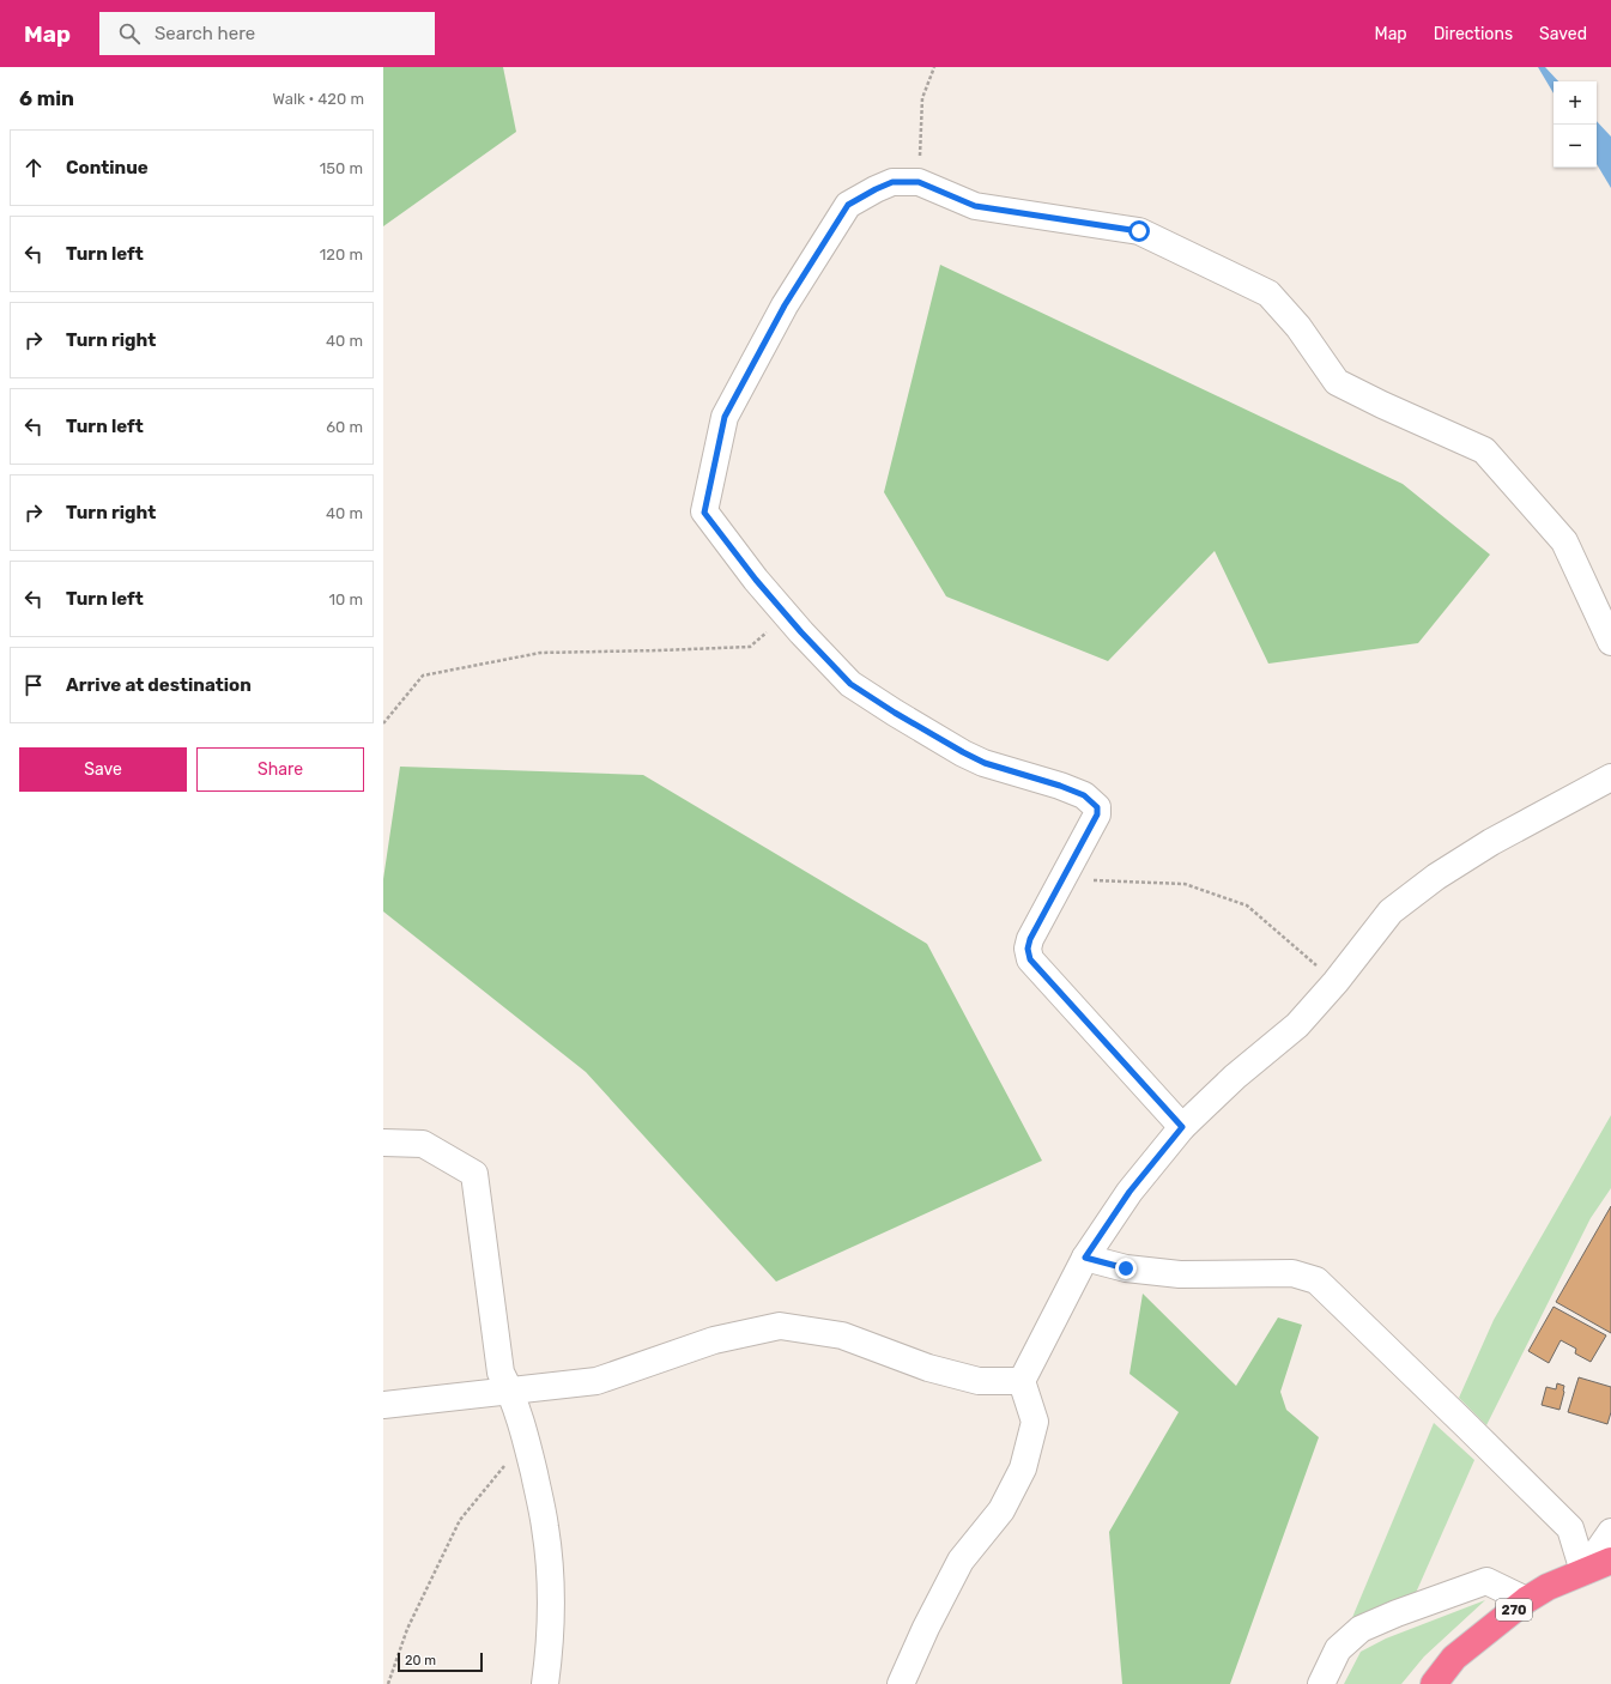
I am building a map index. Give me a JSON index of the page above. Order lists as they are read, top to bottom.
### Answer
{
  "streets": {
    "highway": ["270"]
  },
  "scale_bar": "20 m",
  "page": {
    "header": "Map",
    "search": "Search here",
    "nav": ["Map", "Directions", "Saved"],
    "heading": ["6 min", "Walk · 420 m"],
    "map_buttons": ["+", "−"],
    "list": [
      ["Continue", "150 m"],
      ["Turn left", "120 m"],
      ["Turn right", "40 m"],
      ["Turn left", "60 m"],
      ["Turn right", "40 m"],
      ["Turn left", "10 m"],
      "Arrive at destination"
    ],
    "buttons": ["Save", "Share"],
    "scale": "20 m"
  }
}
